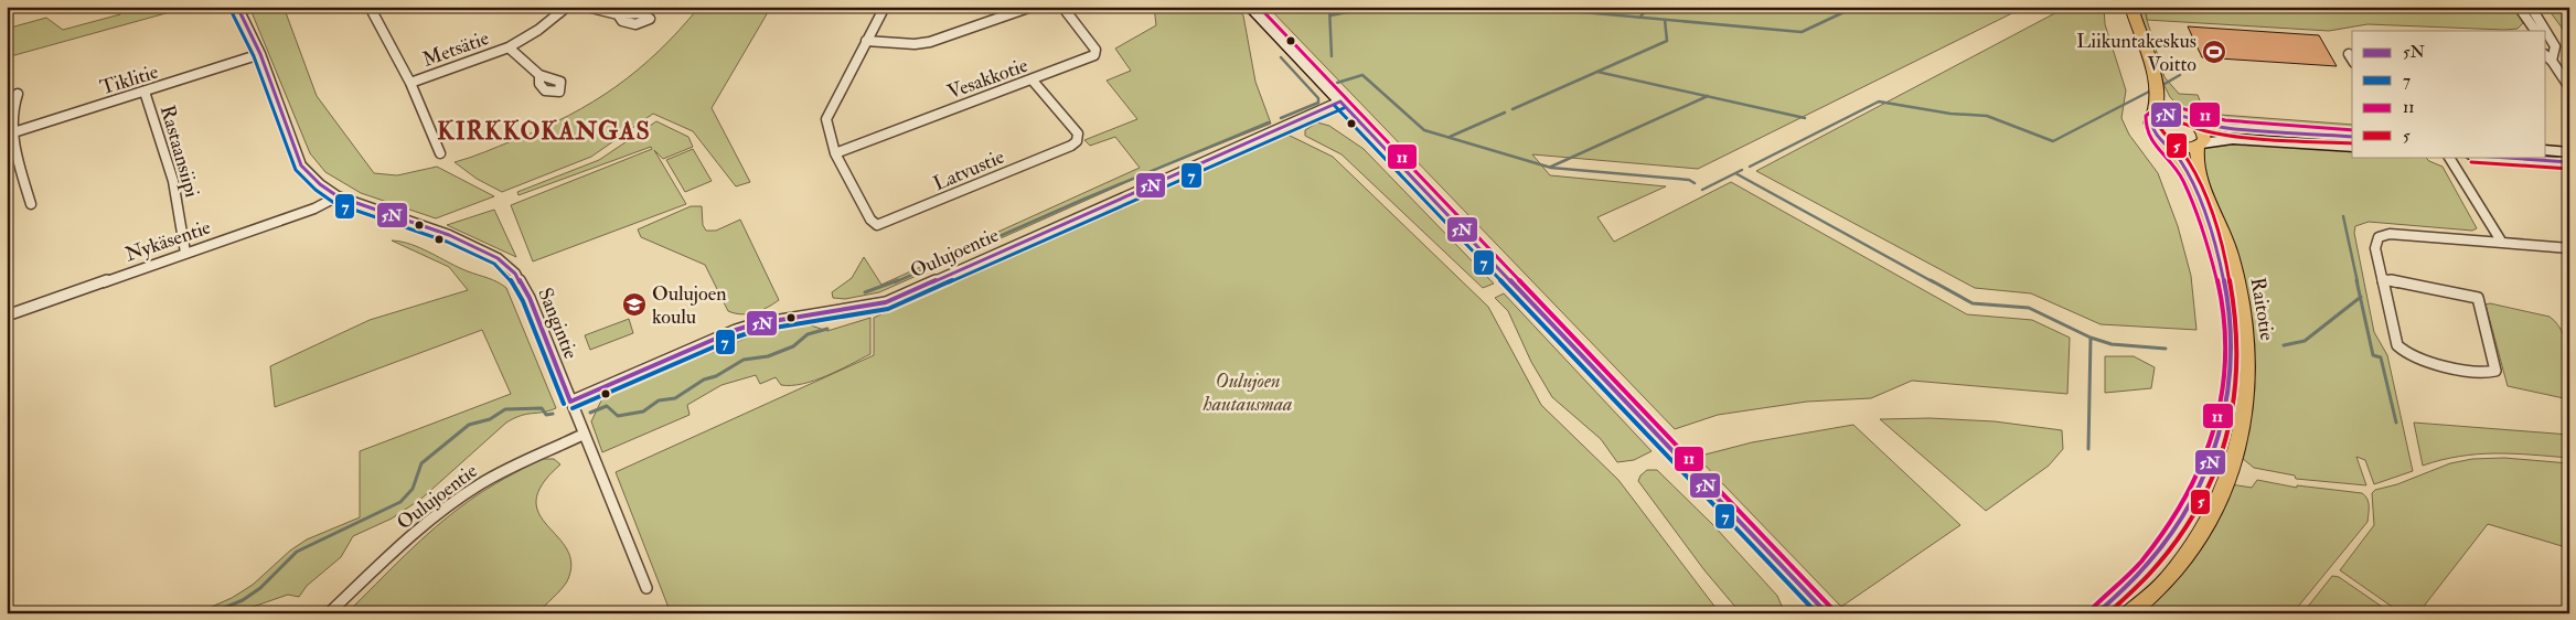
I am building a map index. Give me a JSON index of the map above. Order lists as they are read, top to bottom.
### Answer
{
  "streets": {
    "main road": ["Raitotie"],
    "street": [
      "Metsätie",
      "Vesakkotie",
      "Tiklitie",
      "Rastaansiipi",
      "Latvustie",
      "Nykäsentie",
      "Oulujoentie",
      "Sangintie"
    ]
  },
  "crossings": [
    ["Vesakkotie", "Latvustie"],
    ["Tiklitie", "Rastaansiipi"],
    ["Tiklitie", "Sangintie"],
    ["Rastaansiipi", "Nykäsentie"],
    ["Nykäsentie", "Sangintie"],
    ["Oulujoentie", "Sangintie"]
  ],
  "districts": ["KIRKKOKANGAS"],
  "parks": ["Oulujoen hautausmaa"],
  "places": {
    "sports": ["Liikuntakeskus Voitto"],
    "school or university": ["Oulujoen koulu"]
  },
  "lines": [
    "transit line 5N",
    "transit line 11",
    "transit line 7",
    "transit line 5"
  ],
  "legend": [
    "5N",
    "7",
    "11",
    "5"
  ]
}
